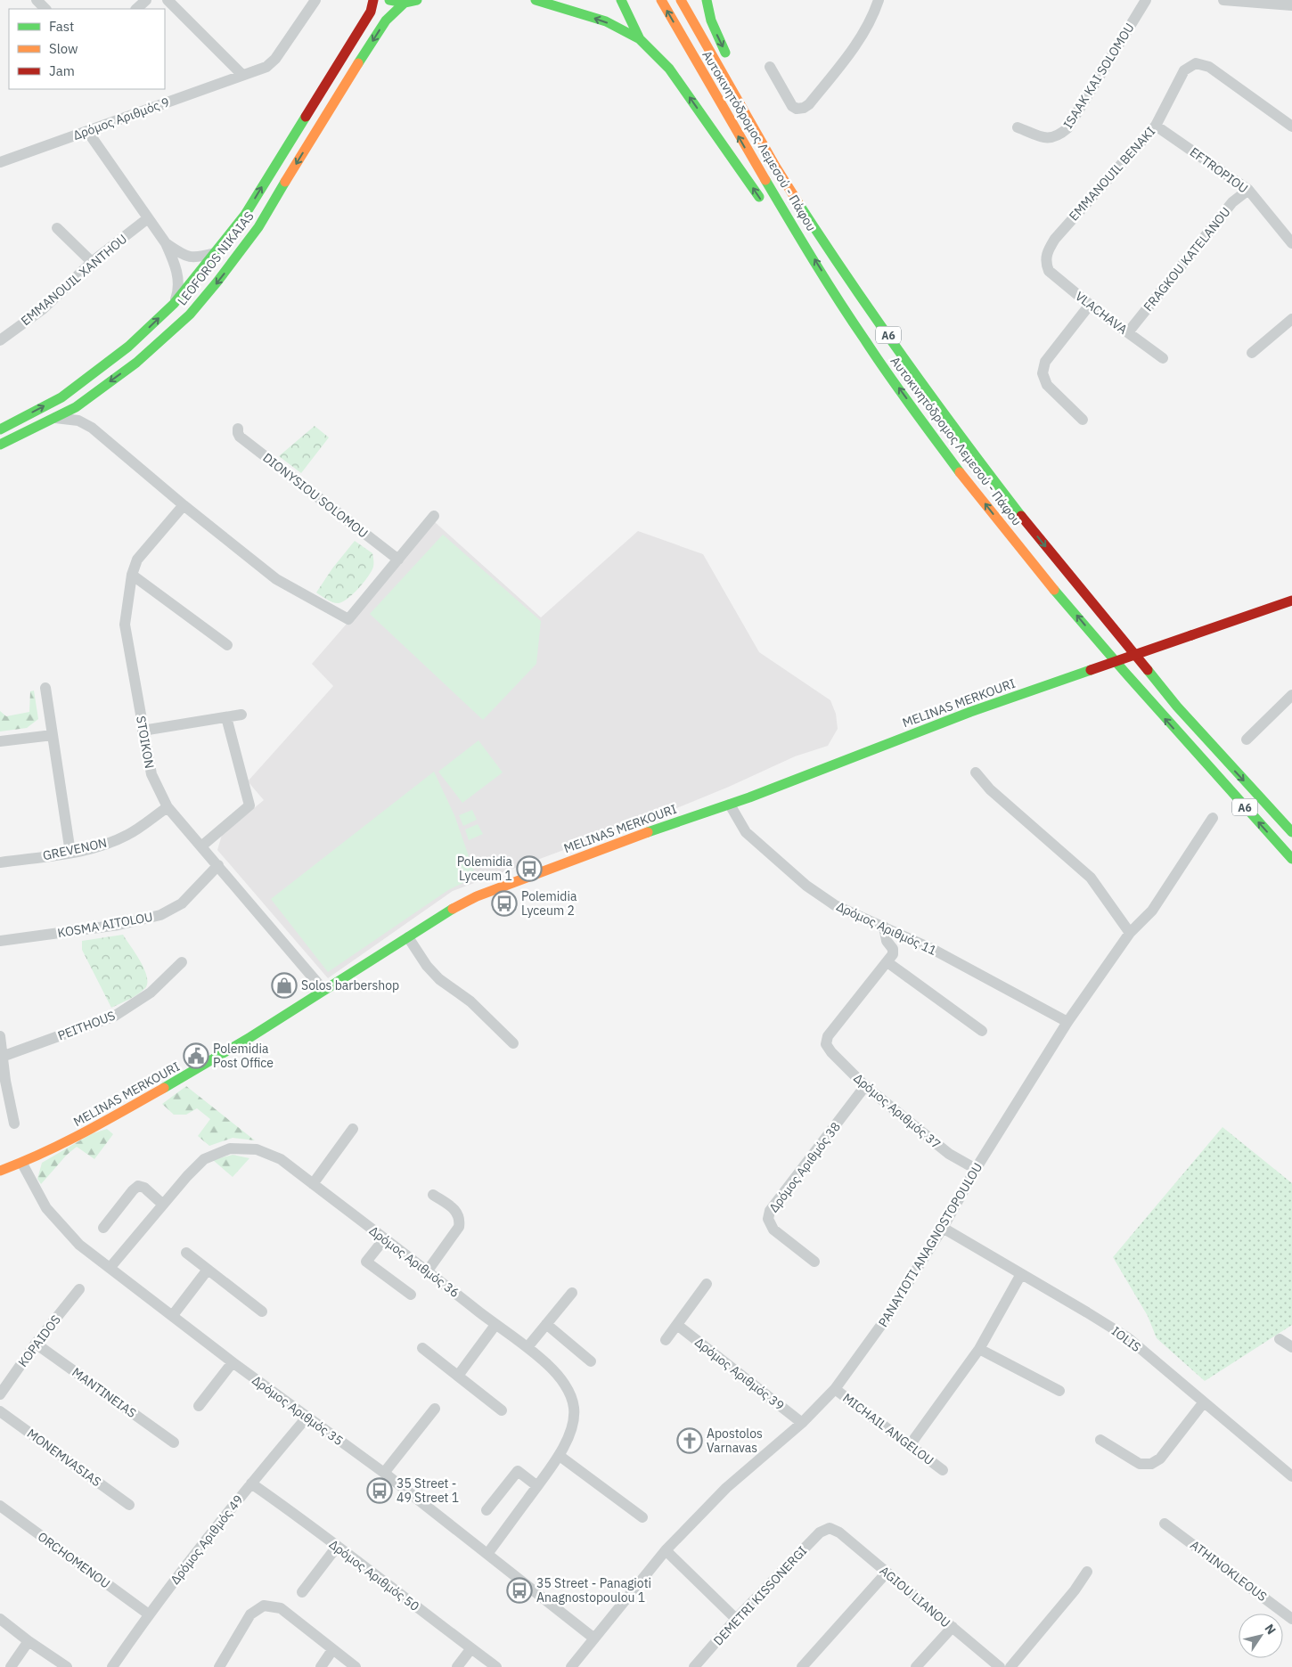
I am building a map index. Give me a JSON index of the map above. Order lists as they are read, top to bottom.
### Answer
{
  "streets": {
    "main road": [
      "Αυτοκινητόδρομος Λεμεσού - Πάφου",
      "LEOFOROS NIKAIAS",
      "A6",
      "MELINAS MERKOURI"
    ],
    "street": [
      "ISAAK KAI SOLOMOU",
      "Δρόμος Αριθμός 9",
      "EFTROPIOU",
      "EMMANOUIL BENAKI",
      "FRAGKOU KATELANOU",
      "EMMANOUIL XANTHOU",
      "VLACHAVA",
      "DIONYSIOU SOLOMOU",
      "STOIKON",
      "GREVENON",
      "KOSMA AITOLOU",
      "Δρόμος Αριθμός 11",
      "PEITHOUS",
      "Δρόμος Αριθμός 37",
      "Δρόμος Αριθμός 38",
      "PANAYIOTI ANAGNOSTOPOULOU",
      "Δρόμος Αριθμός 36",
      "IOLIS",
      "KOPAIDOS",
      "Δρόμος Αριθμός 39",
      "MANTINEIAS",
      "Δρόμος Αριθμός 35",
      "MICHAIL ANGELOU",
      "MONEMVASIAS",
      "Δρόμος Αριθμός 49",
      "ORCHOMENOU",
      "ATHINOKLEOUS",
      "Δρόμος Αριθμός 50",
      "DEMETRI KISSONERGI",
      "AGIOU LIANOU"
    ]
  },
  "crossings": [
    ["EFTROPIOU", "EMMANOUIL BENAKI"],
    ["EFTROPIOU", "FRAGKOU KATELANOU"],
    ["EMMANOUIL BENAKI", "VLACHAVA"],
    ["FRAGKOU KATELANOU", "VLACHAVA"],
    ["MELINAS MERKOURI", "STOIKON"],
    ["MELINAS MERKOURI", "Δρόμος Αριθμός 11"],
    ["MELINAS MERKOURI", "Δρόμος Αριθμός 35"],
    ["STOIKON", "GREVENON"],
    ["STOIKON", "KOSMA AITOLOU"],
    ["Δρόμος Αριθμός 11", "PANAYIOTI ANAGNOSTOPOULOU"],
    ["Δρόμος Αριθμός 37", "Δρόμος Αριθμός 38"],
    ["Δρόμος Αριθμός 37", "PANAYIOTI ANAGNOSTOPOULOU"],
    ["PANAYIOTI ANAGNOSTOPOULOU", "IOLIS"],
    ["PANAYIOTI ANAGNOSTOPOULOU", "Δρόμος Αριθμός 39"],
    ["PANAYIOTI ANAGNOSTOPOULOU", "Δρόμος Αριθμός 35"],
    ["PANAYIOTI ANAGNOSTOPOULOU", "MICHAIL ANGELOU"],
    ["Δρόμος Αριθμός 36", "Δρόμος Αριθμός 35"],
    ["KOPAIDOS", "MANTINEIAS"],
    ["Δρόμος Αριθμός 35", "Δρόμος Αριθμός 49"],
    ["Δρόμος Αριθμός 49", "ORCHOMENOU"],
    ["Δρόμος Αριθμός 49", "Δρόμος Αριθμός 50"],
    ["DEMETRI KISSONERGI", "AGIOU LIANOU"]
  ],
  "places": {
    "bus stop": [
      "Polemidia Lyceum 1",
      "Polemidia Lyceum 2",
      "35 Street - 49 Street 1",
      "35 Street - Panagioti Anagnostopoulou 1"
    ],
    "shop": ["Solos barbershop"],
    "public building": ["Polemidia Post Office"],
    "church": ["Apostolos Varnavas"]
  },
  "legend": ["Fast", "Slow", "Jam"],
  "north": "top right"
}
